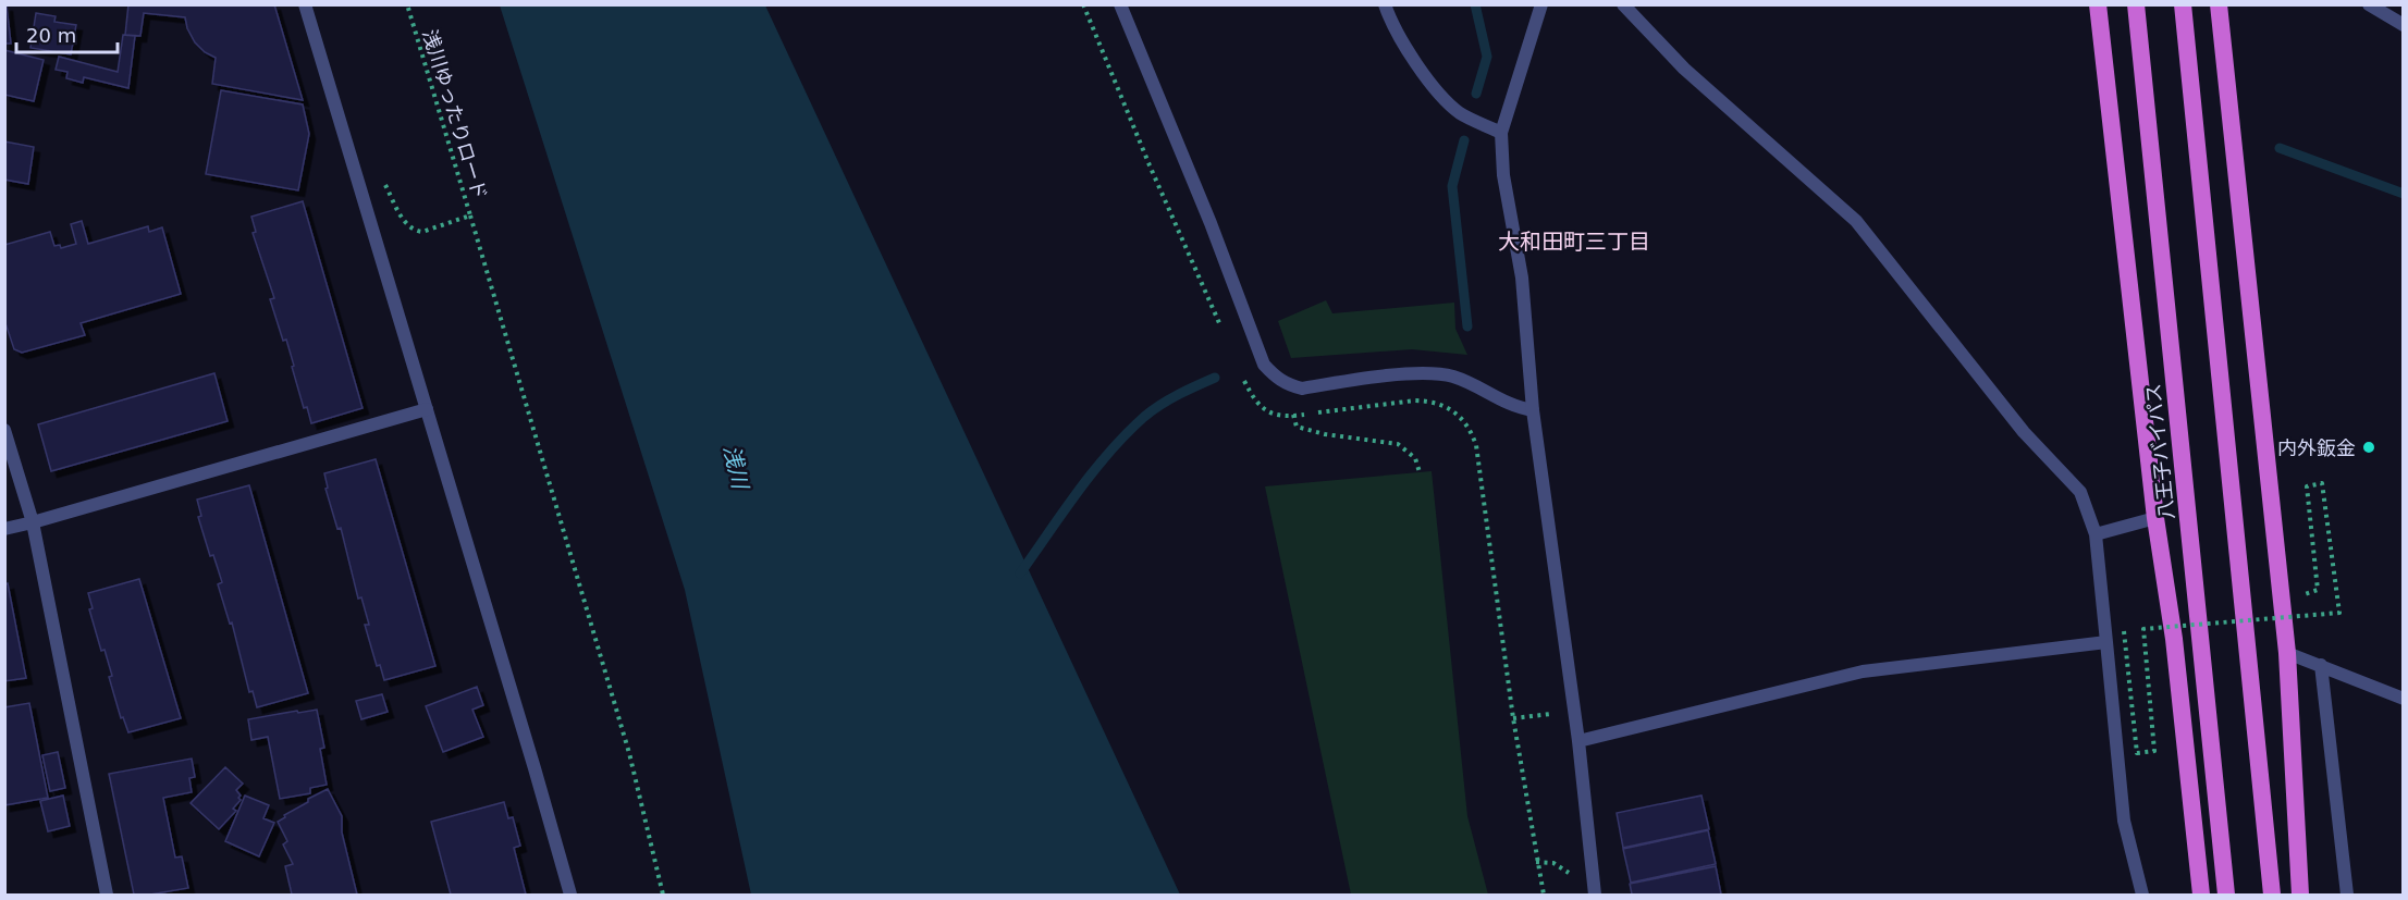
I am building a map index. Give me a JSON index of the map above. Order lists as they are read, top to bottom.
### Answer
{
  "streets": {
    "highway": ["八王子バイパス"],
    "path": ["浅川ゆったりロード"]
  },
  "districts": ["大和田町三丁目"],
  "water": ["浅川"],
  "places": ["内外鈑金"],
  "scale_bar": "20 m"
}
